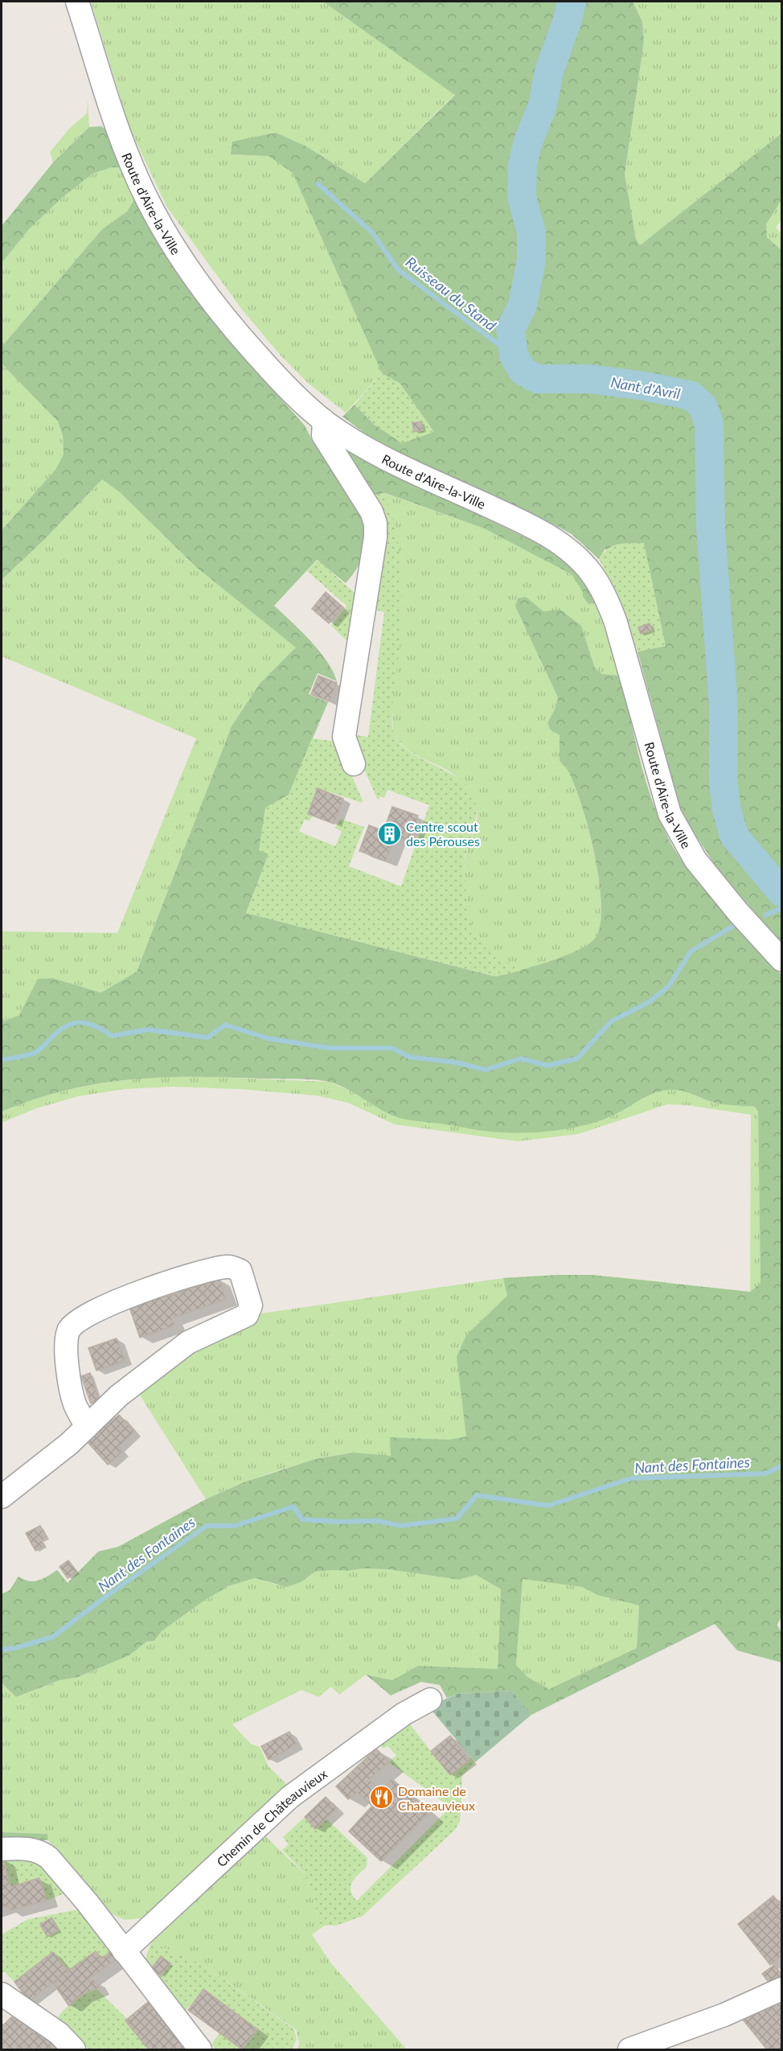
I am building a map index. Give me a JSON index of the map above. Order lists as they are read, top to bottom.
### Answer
{
  "streets": {
    "street": ["Route d'Aire-la-Ville", "Chemin de Châteauvieux"]
  },
  "water": ["Ruisseau du Stand", "Nant d'Avril", "Nant des Fontaines"],
  "places": {
    "building": ["Centre scout des Pérouses"],
    "restaurant": ["Domaine de Chateauvieux"]
  }
}
